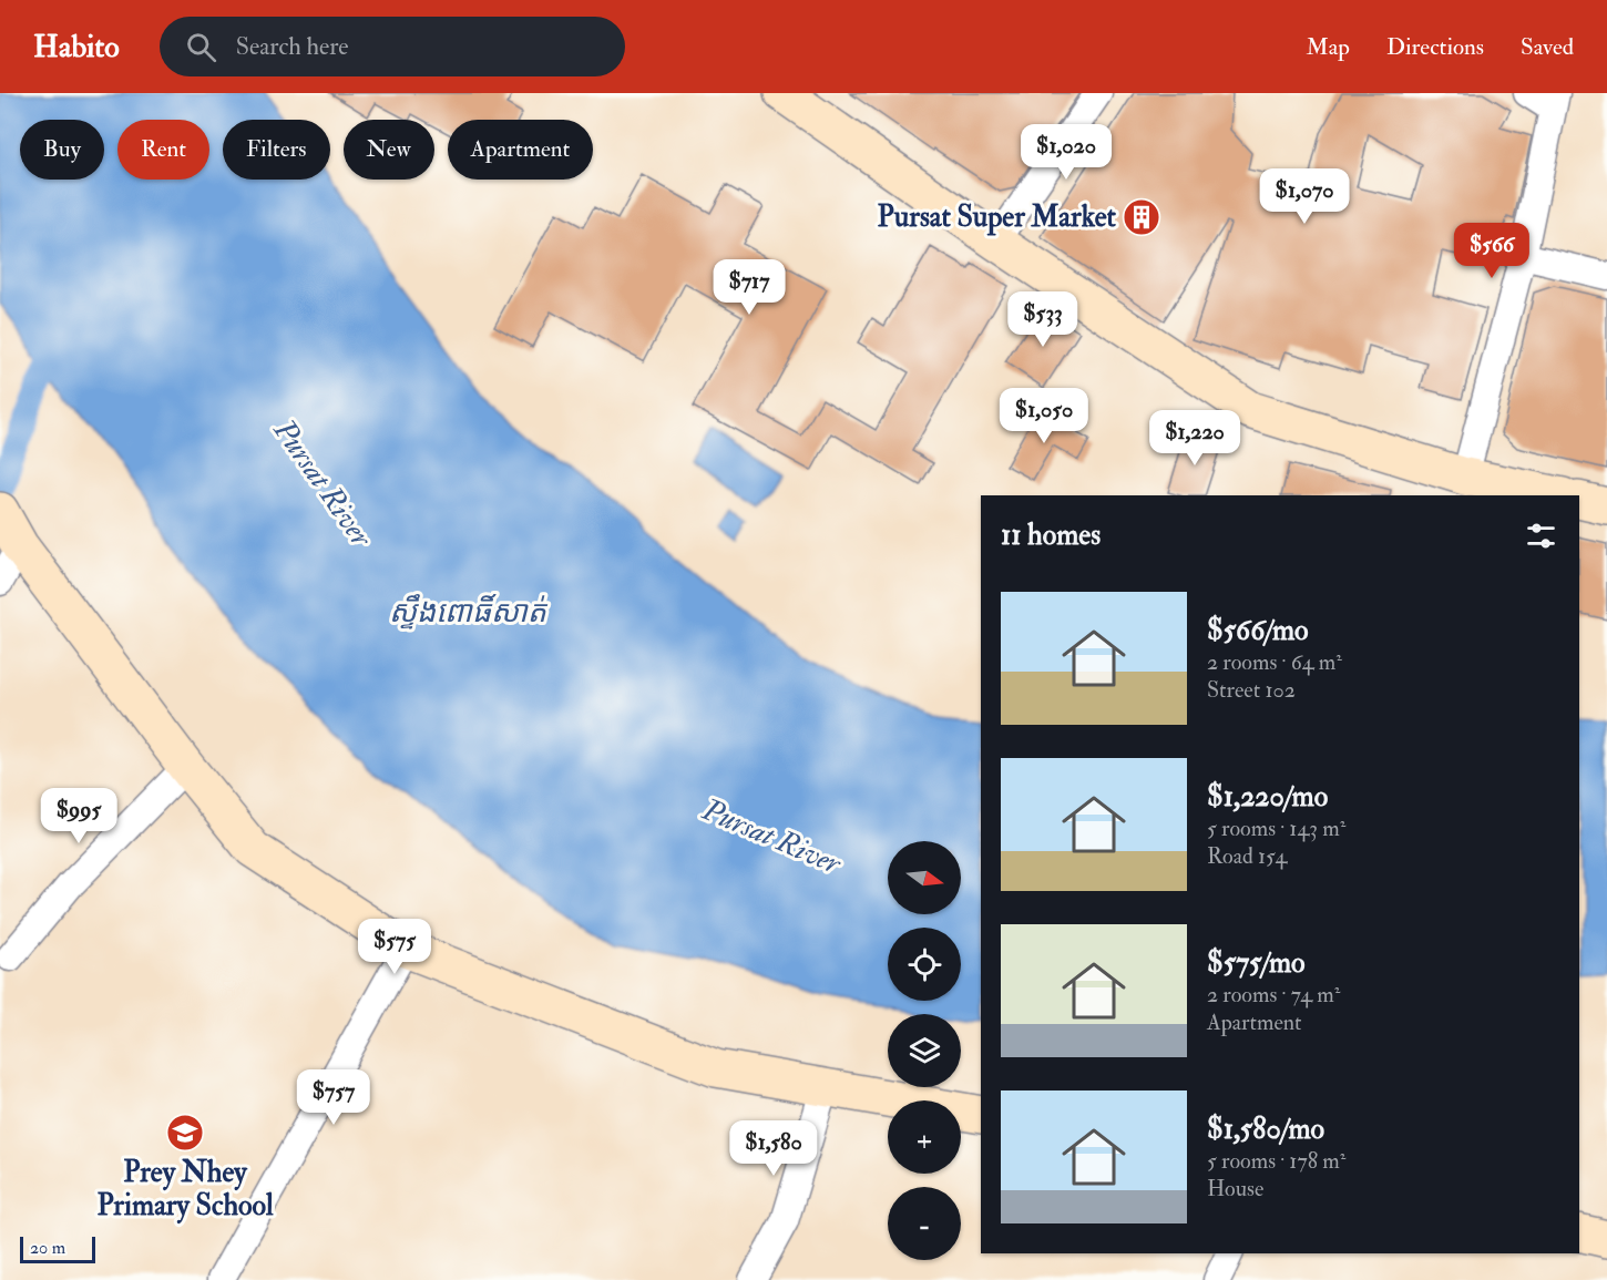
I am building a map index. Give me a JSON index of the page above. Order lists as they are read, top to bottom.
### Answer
{
  "water": ["Pursat River", "ស្ទឹងពោធិ៍សាត់"],
  "places": {
    "building": ["Pursat Super Market"],
    "school or university": ["Prey Nhey Primary School"]
  },
  "scale_bar": "20 m",
  "north": "right",
  "page": {
    "header": "Habito",
    "search": "Search here",
    "nav": ["Map", "Directions", "Saved"],
    "chip": [
      "Buy",
      "Rent",
      "Filters",
      "New",
      "Apartment"
    ],
    "price": [
      "$1,020",
      "$1,070",
      "$566",
      "$717",
      "$533",
      "$1,050",
      "$1,220",
      "$995",
      "$575",
      "$757",
      "$1,580"
    ],
    "heading": "11 homes",
    "list": [
      {
        "name": "$566/mo",
        "note": "2 rooms · 64 m² · Street 102"
      },
      {
        "name": "$1,220/mo",
        "note": "5 rooms · 143 m² · Road 154"
      },
      {
        "name": "$575/mo",
        "note": "2 rooms · 74 m² · Apartment"
      },
      {
        "name": "$1,580/mo",
        "note": "5 rooms · 178 m² · House"
      }
    ],
    "map_buttons": ["+", "−"],
    "scale": "20 m"
  }
}
